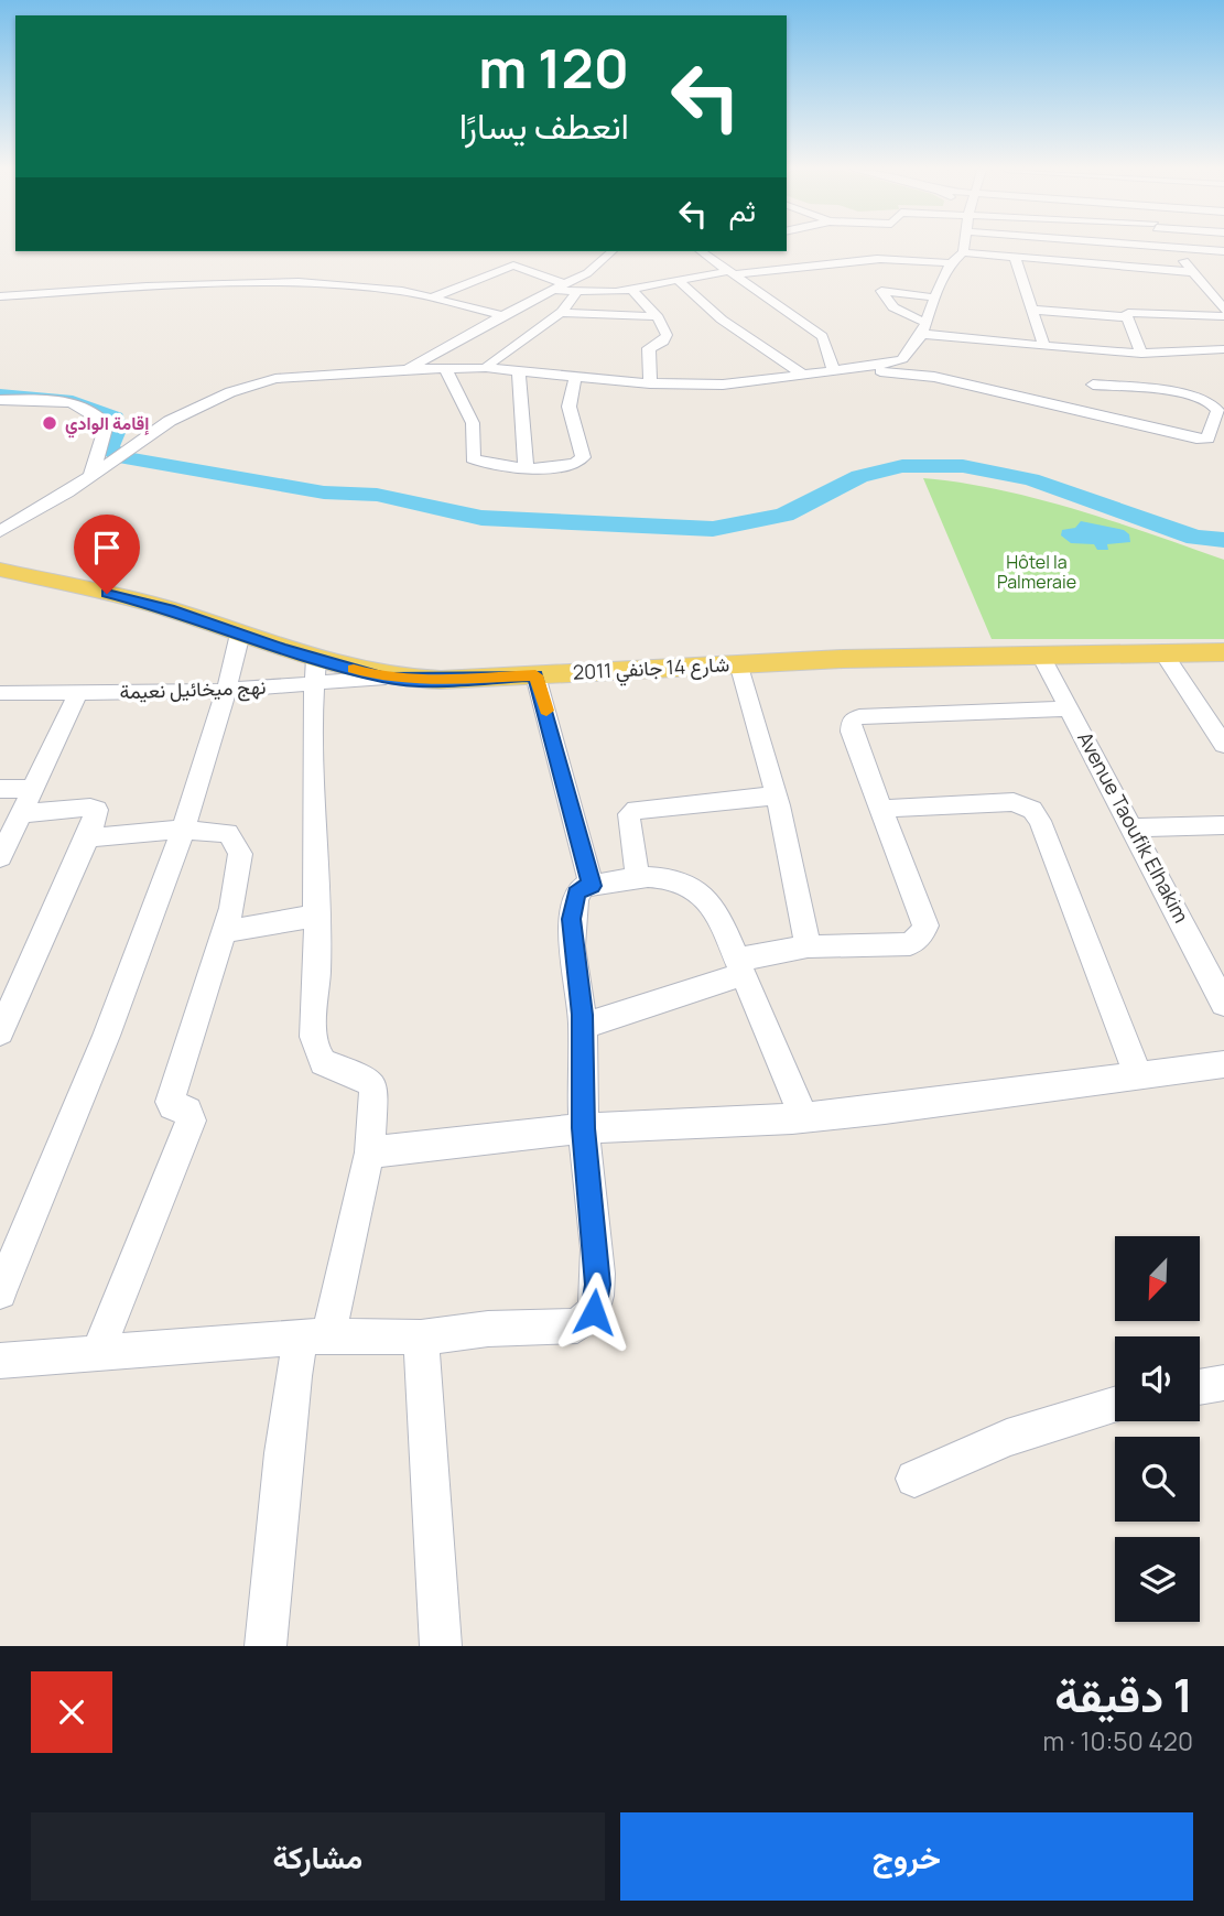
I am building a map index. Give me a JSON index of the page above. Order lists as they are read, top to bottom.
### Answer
{
  "streets": {
    "main road": ["شارع 14 جانفي 2011"],
    "street": ["نهج ميخائيل نعيمة", "Avenue Taoufik Elhakim"]
  },
  "crossings": [
    ["شارع 14 جانفي 2011", "نهج ميخائيل نعيمة"],
    ["شارع 14 جانفي 2011", "Avenue Taoufik Elhakim"]
  ],
  "parks": ["Hôtel la Palmeraie"],
  "places": ["إقامة الوادي"],
  "north": "bottom left",
  "page": {
    "turn": ["120 m", "انعطف يسارًا"],
    "then": "ثم",
    "heading": ["1 دقيقة", "420 m · 10:50"],
    "buttons": ["خروج", "مشاركة"]
  }
}
